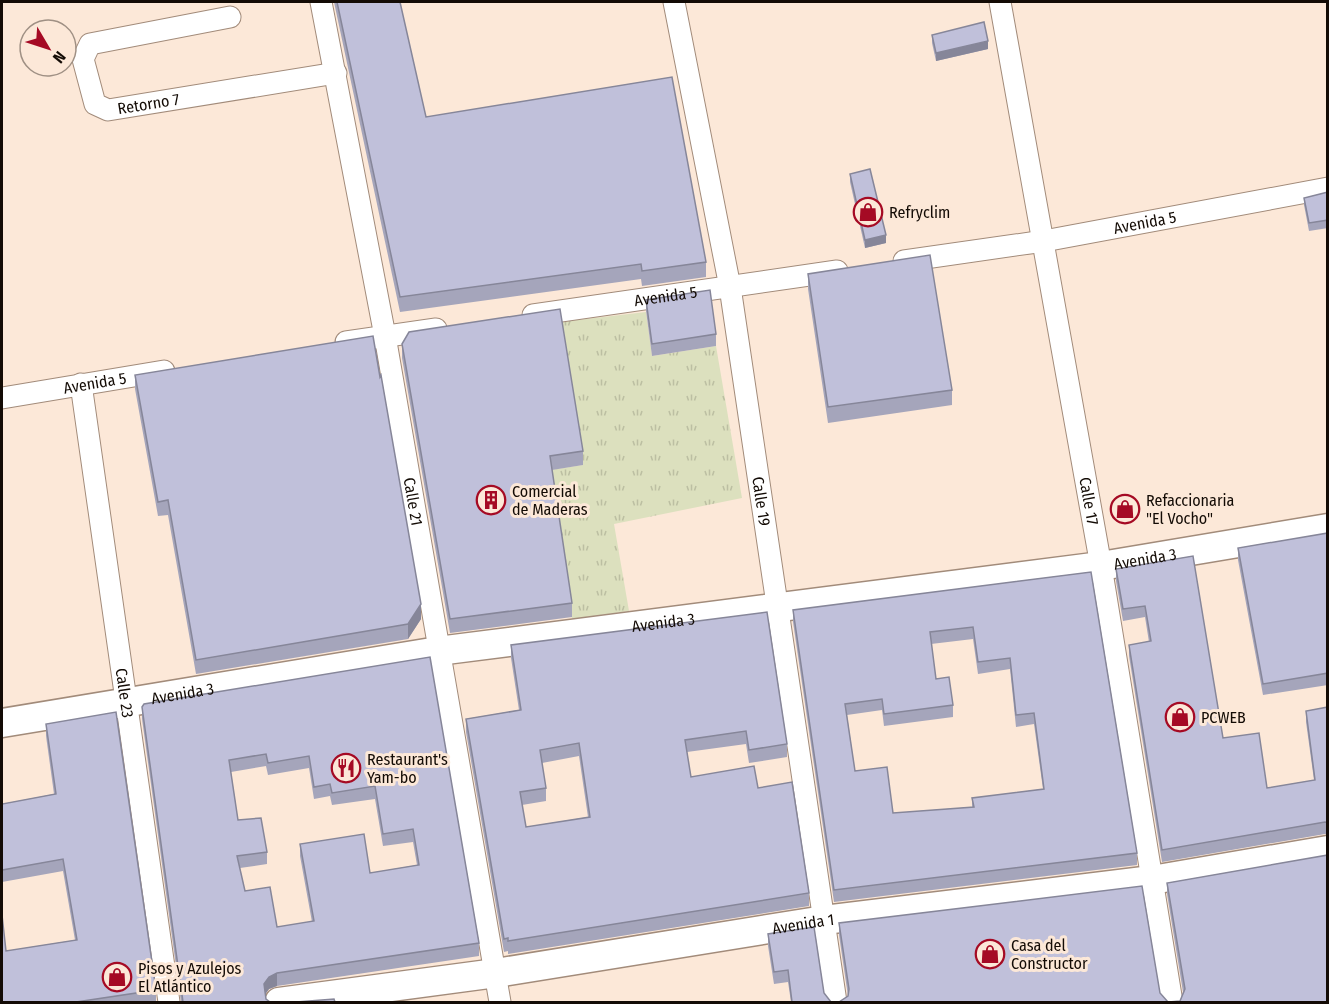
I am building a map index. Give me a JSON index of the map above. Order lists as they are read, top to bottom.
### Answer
{
  "streets": {
    "main road": ["Avenida 3", "Avenida 1"],
    "street": [
      "Retorno 7",
      "Avenida 5",
      "Calle 19",
      "Calle 17",
      "Calle 21",
      "Calle 23"
    ]
  },
  "crossings": [
    ["Retorno 7", "Calle 21"],
    ["Avenida 5", "Calle 19"],
    ["Avenida 5", "Calle 17"],
    ["Avenida 5", "Calle 23"],
    ["Calle 19", "Avenida 3"],
    ["Calle 19", "Avenida 1"],
    ["Calle 17", "Avenida 3"],
    ["Calle 17", "Avenida 1"],
    ["Calle 21", "Avenida 3"],
    ["Calle 21", "Avenida 1"],
    ["Avenida 3", "Calle 23"]
  ],
  "places": {
    "shop": [
      "Refryclim",
      "Refaccionaria \"El Vocho\"",
      "PCWEB",
      "Casa del Constructor",
      "Pisos y Azulejos El Atlántico"
    ],
    "building": ["Comercial de Maderas"],
    "restaurant": ["Restaurant's Yam-bo"]
  },
  "north": "bottom right"
}
